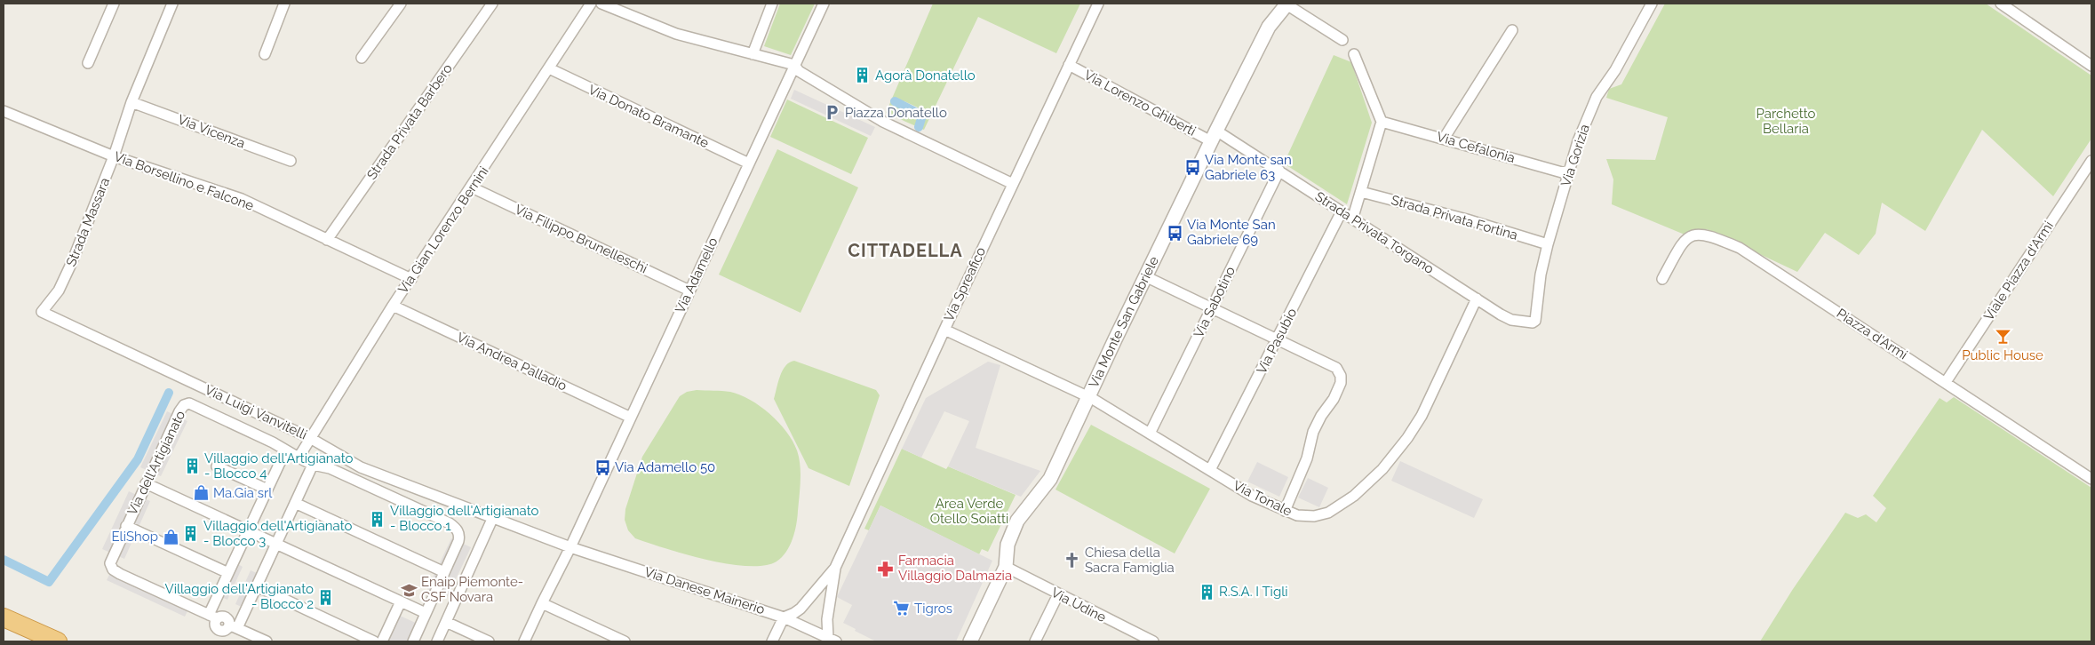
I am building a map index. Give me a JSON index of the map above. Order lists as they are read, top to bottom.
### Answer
{
  "streets": {
    "street": [
      "Via Lorenzo Ghiberti",
      "Via Donato Bramante",
      "Strada Privata Barbero",
      "Via Vicenza",
      "Via Cefalonia",
      "Via Gorizia",
      "Via Borsellino e Falcone",
      "Strada Privata Fortina",
      "Strada Massara",
      "Via Gian Lorenzo Bernini",
      "Strada Privata Torgano",
      "Via Filippo Brunelleschi",
      "Viale Piazza d'Armi",
      "Via Adamello",
      "Via Spreafico",
      "Via Sabotino",
      "Via Monte San Gabriele",
      "Piazza d'Armi",
      "Via Pasubio",
      "Via Andrea Palladio",
      "Via Luigi Vanvitelli",
      "Via dell'Artigianato",
      "Via Tonale",
      "Via Danese Mainerio",
      "Via Udine"
    ]
  },
  "crossings": [
    ["Via Lorenzo Ghiberti", "Strada Privata Torgano"],
    ["Via Lorenzo Ghiberti", "Via Spreafico"],
    ["Via Lorenzo Ghiberti", "Via Monte San Gabriele"],
    ["Via Donato Bramante", "Via Gian Lorenzo Bernini"],
    ["Via Donato Bramante", "Via Adamello"],
    ["Strada Privata Barbero", "Via Borsellino e Falcone"],
    ["Via Vicenza", "Strada Massara"],
    ["Via Cefalonia", "Via Gorizia"],
    ["Via Gorizia", "Strada Privata Fortina"],
    ["Via Gorizia", "Strada Privata Torgano"],
    ["Via Borsellino e Falcone", "Strada Massara"],
    ["Via Borsellino e Falcone", "Via Gian Lorenzo Bernini"],
    ["Strada Massara", "Via Luigi Vanvitelli"],
    ["Via Gian Lorenzo Bernini", "Via Filippo Brunelleschi"],
    ["Via Gian Lorenzo Bernini", "Via Andrea Palladio"],
    ["Via Gian Lorenzo Bernini", "Via Luigi Vanvitelli"],
    ["Via Gian Lorenzo Bernini", "Via dell'Artigianato"],
    ["Strada Privata Torgano", "Via Sabotino"],
    ["Strada Privata Torgano", "Via Monte San Gabriele"],
    ["Strada Privata Torgano", "Via Pasubio"],
    ["Strada Privata Torgano", "Via Tonale"],
    ["Via Filippo Brunelleschi", "Via Adamello"],
    ["Viale Piazza d'Armi", "Piazza d'Armi"],
    ["Via Adamello", "Via Andrea Palladio"],
    ["Via Adamello", "Via Luigi Vanvitelli"],
    ["Via Adamello", "Via Danese Mainerio"],
    ["Via Spreafico", "Via Tonale"],
    ["Via Spreafico", "Via Danese Mainerio"],
    ["Via Sabotino", "Via Tonale"],
    ["Via Monte San Gabriele", "Via Tonale"],
    ["Via Monte San Gabriele", "Via Udine"],
    ["Via Pasubio", "Via Tonale"],
    ["Via Luigi Vanvitelli", "Via Danese Mainerio"]
  ],
  "districts": ["CITTADELLA"],
  "parks": ["Parchetto Bellaria", "Area Verde Otello Soiatti"],
  "places": {
    "building": [
      "Agorà Donatello",
      "Villaggio dell'Artigianato - Blocco 4",
      "Villaggio dell'Artigianato - Blocco 1",
      "Villaggio dell'Artigianato - Blocco 3",
      "R.S.A. I Tigli",
      "Villaggio dell'Artigianato - Blocco 2"
    ],
    "parking": ["Piazza Donatello"],
    "bus stop": ["Via Monte san Gabriele 63", "Via Monte San Gabriele 69", "Via Adamello 50"],
    "bar": ["Public House"],
    "shop": ["Ma.Gia srl", "EliShop"],
    "church": ["Chiesa della Sacra Famiglia"],
    "pharmacy": ["Farmacia Villaggio Dalmazia"],
    "school or university": ["Enaip Piemonte- CSF Novara"],
    "supermarket": ["Tigros"]
  }
}
